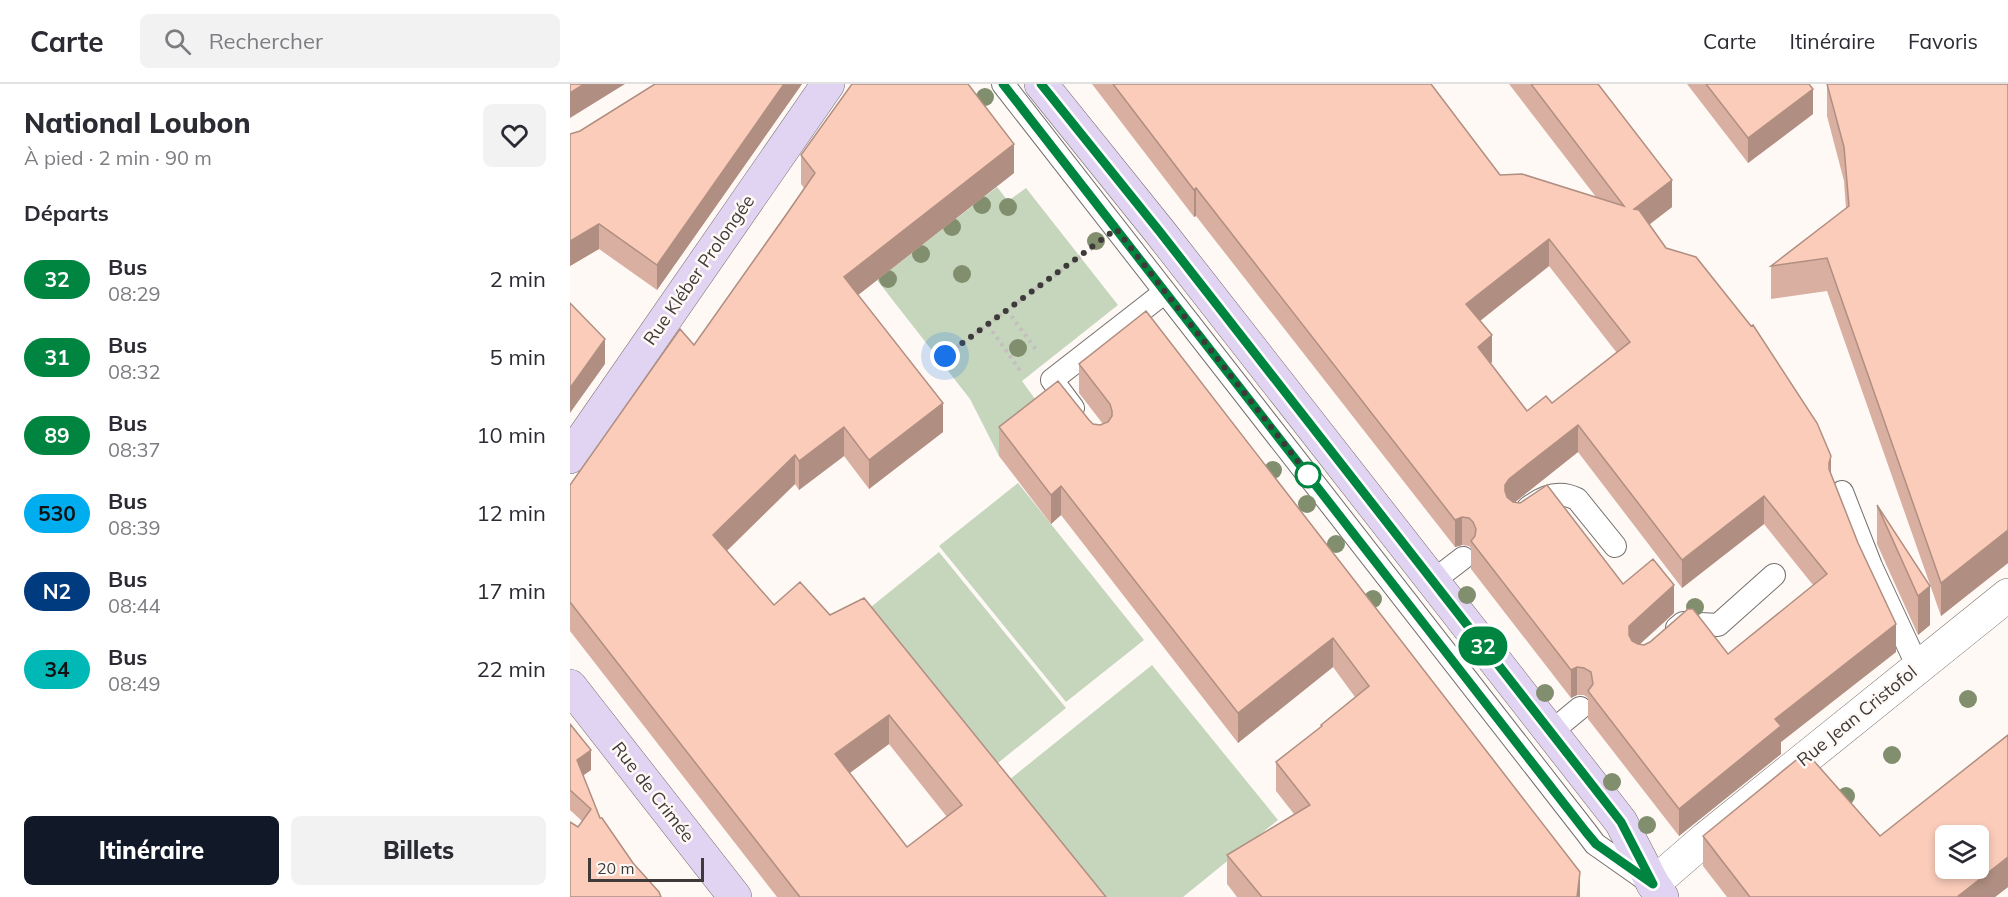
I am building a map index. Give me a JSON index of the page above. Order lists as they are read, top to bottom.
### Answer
{
  "streets": {
    "street": ["Rue Kléber Prolongée", "Rue Jean Cristofol", "Rue de Crimée"]
  },
  "lines": ["bus line 32"],
  "scale_bar": "20 m",
  "page": {
    "header": "Carte",
    "search": "Rechercher",
    "nav": ["Carte", "Itinéraire", "Favoris"],
    "heading": [
      ["National Loubon", "À pied · 2 min · 90 m"],
      "Départs"
    ],
    "on_map": "32",
    "list": [
      {
        "mark": "32",
        "name": "Bus",
        "note": "08:29",
        "value": "2 min"
      },
      {
        "mark": "31",
        "name": "Bus",
        "note": "08:32",
        "value": "5 min"
      },
      {
        "mark": "89",
        "name": "Bus",
        "note": "08:37",
        "value": "10 min"
      },
      {
        "mark": "530",
        "name": "Bus",
        "note": "08:39",
        "value": "12 min"
      },
      {
        "mark": "N2",
        "name": "Bus",
        "note": "08:44",
        "value": "17 min"
      },
      {
        "mark": "34",
        "name": "Bus",
        "note": "08:49",
        "value": "22 min"
      }
    ],
    "buttons": ["Itinéraire", "Billets"],
    "scale": "20 m"
  }
}
